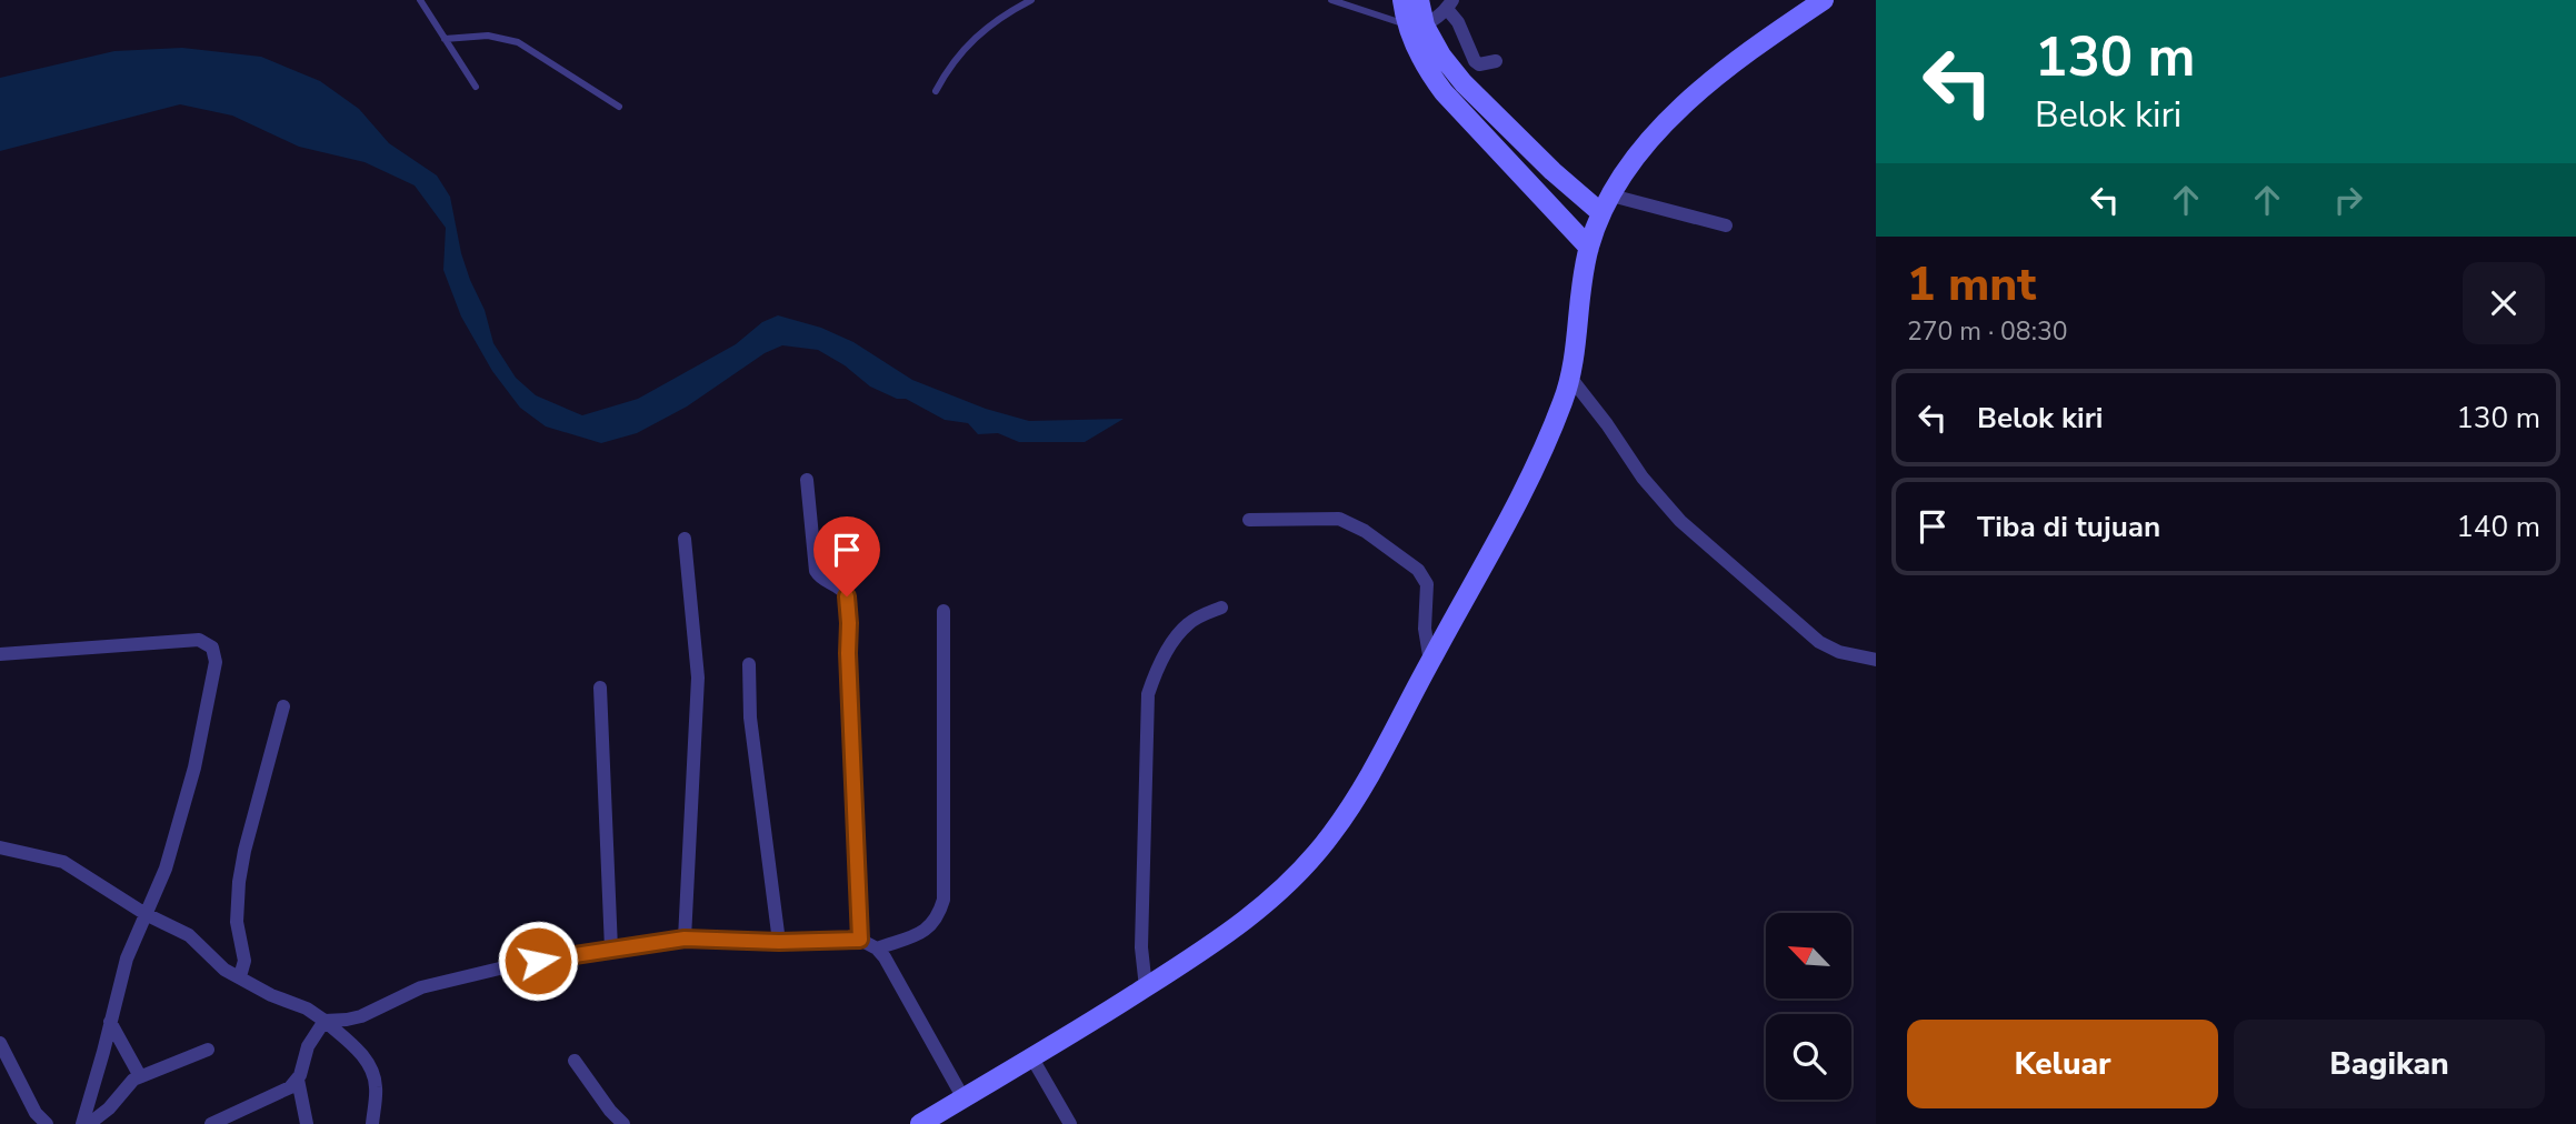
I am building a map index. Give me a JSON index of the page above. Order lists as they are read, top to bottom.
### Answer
{
  "north": "top left",
  "page": {
    "turn": ["130 m", "Belok kiri"],
    "heading": ["1 mnt", "270 m · 08:30"],
    "list": [
      {
        "name": "Belok kiri",
        "value": "130 m"
      },
      {
        "name": "Tiba di tujuan",
        "value": "140 m"
      }
    ],
    "buttons": ["Keluar", "Bagikan"]
  }
}
